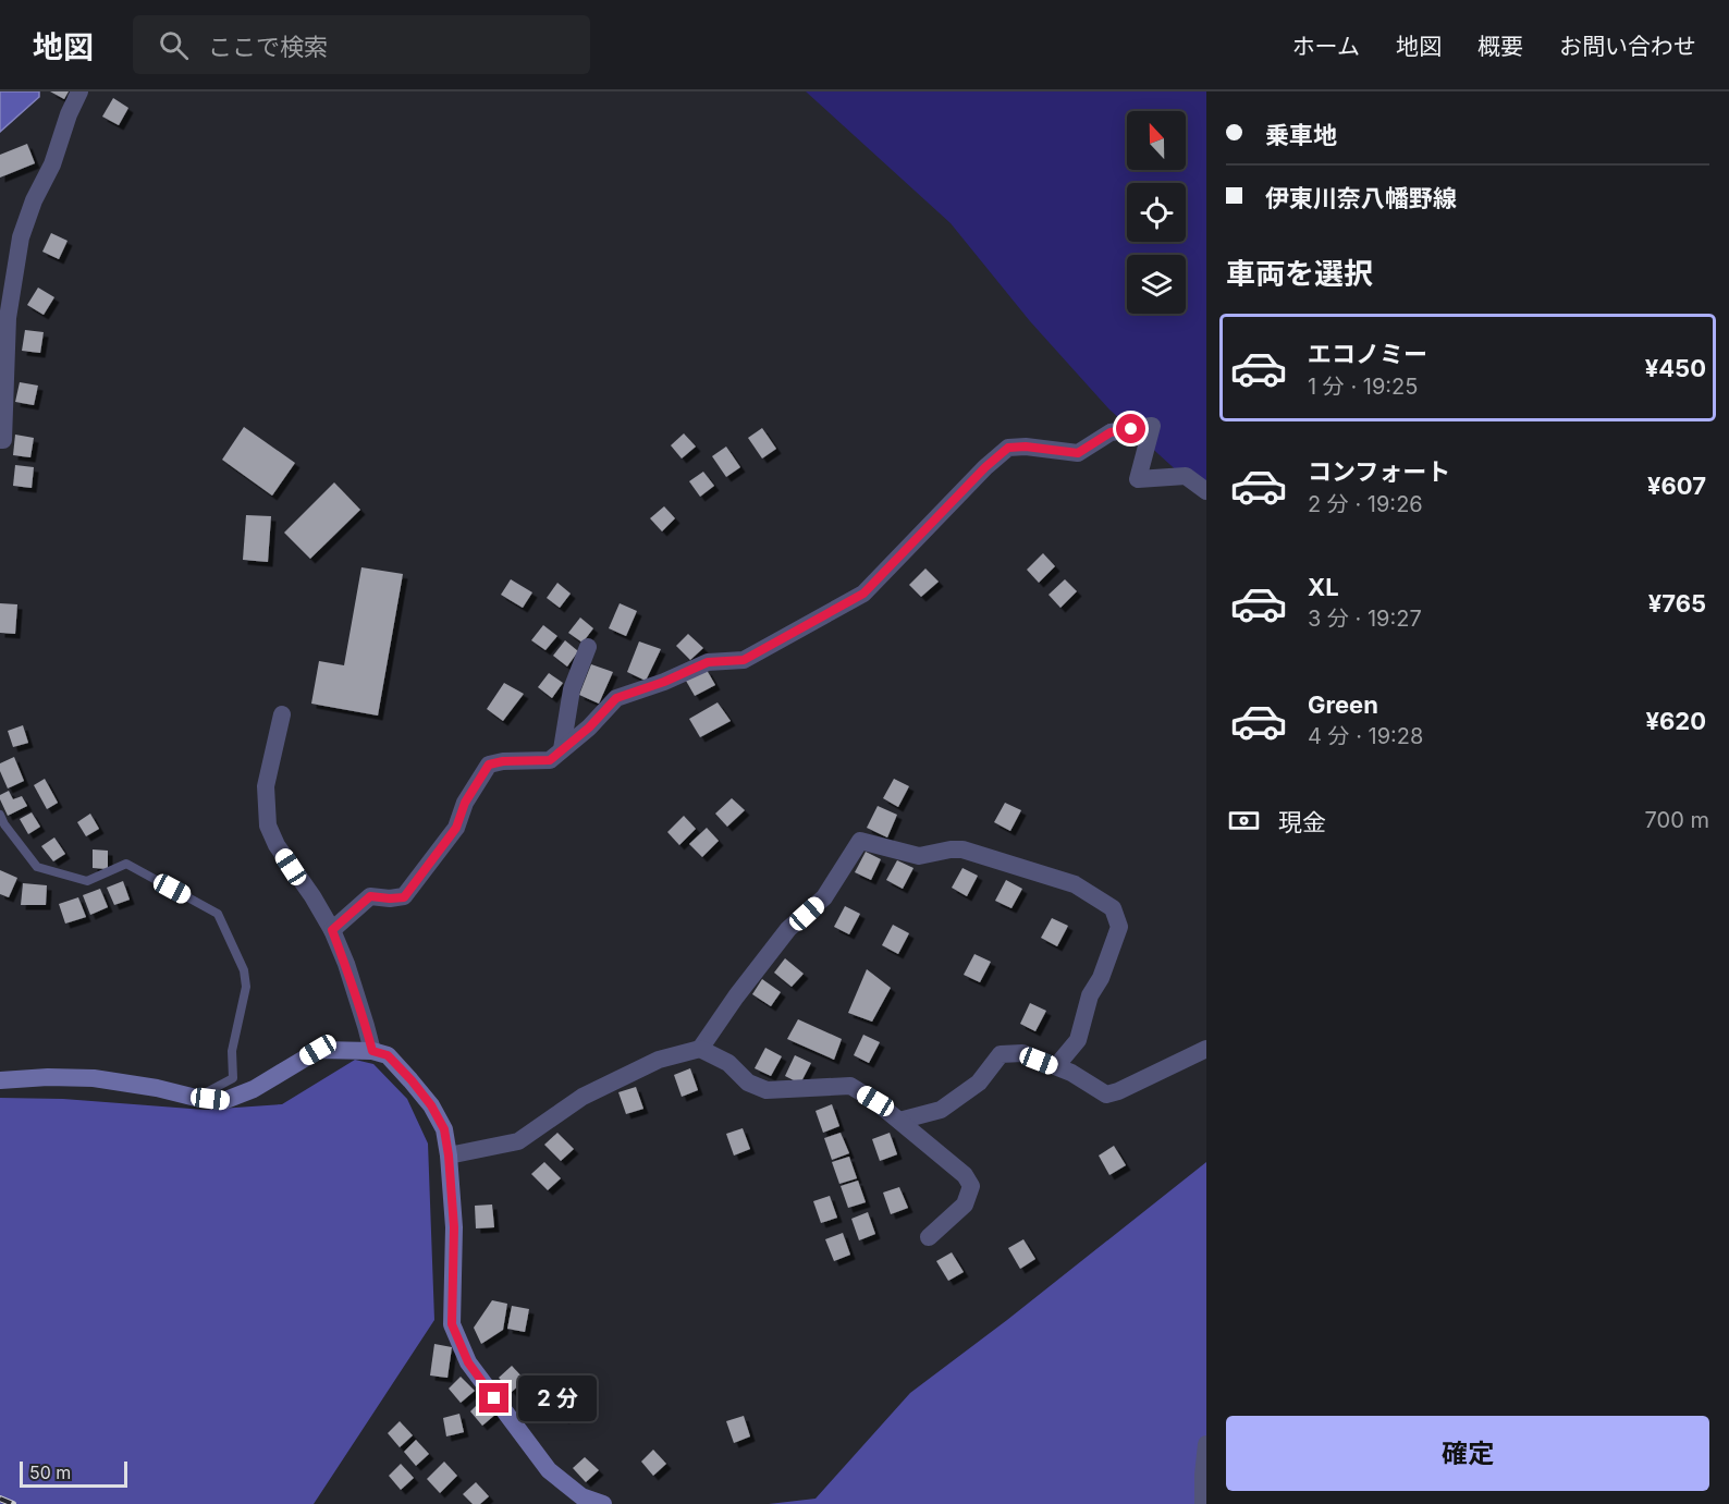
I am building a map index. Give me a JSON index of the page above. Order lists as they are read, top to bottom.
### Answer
{
  "scale_bar": "50 m",
  "north": "top",
  "page": {
    "header": "地図",
    "search": "ここで検索",
    "nav": [
      "ホーム",
      "地図",
      "概要",
      "お問い合わせ"
    ],
    "banner": ["乗車地", "伊東川奈八幡野線"],
    "heading": "車両を選択",
    "list": [
      {
        "name": "エコノミー",
        "note": "1 分 · 19:25",
        "value": "¥450"
      },
      {
        "name": "コンフォート",
        "note": "2 分 · 19:26",
        "value": "¥607"
      },
      {
        "name": "XL",
        "note": "3 分 · 19:27",
        "value": "¥765"
      },
      {
        "name": "Green",
        "note": "4 分 · 19:28",
        "value": "¥620"
      }
    ],
    "pay": ["現金", "700 m"],
    "bubble": "2 分",
    "buttons": "確定",
    "scale": "50 m"
  }
}
